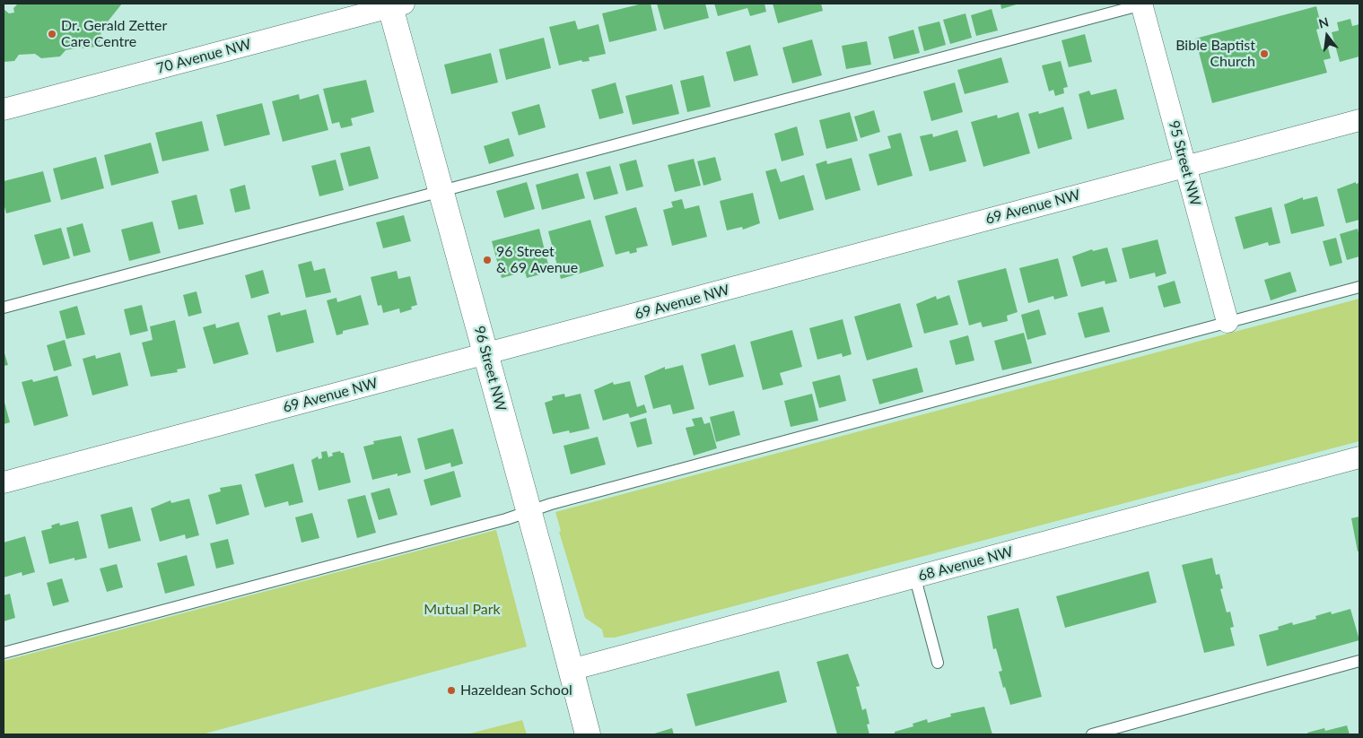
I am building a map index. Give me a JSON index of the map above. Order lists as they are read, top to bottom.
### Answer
{
  "streets": {
    "street": [
      "70 Avenue NW",
      "95 Street NW",
      "69 Avenue NW",
      "96 Street NW",
      "68 Avenue NW"
    ]
  },
  "crossings": [
    ["70 Avenue NW", "96 Street NW"],
    ["95 Street NW", "69 Avenue NW"],
    ["69 Avenue NW", "96 Street NW"],
    ["96 Street NW", "68 Avenue NW"]
  ],
  "parks": ["Mutual Park"],
  "places": [
    "Dr. Gerald Zetter Care Centre",
    "Bible Baptist Church",
    "96 Street & 69 Avenue",
    "Hazeldean School"
  ],
  "north": "top"
}
